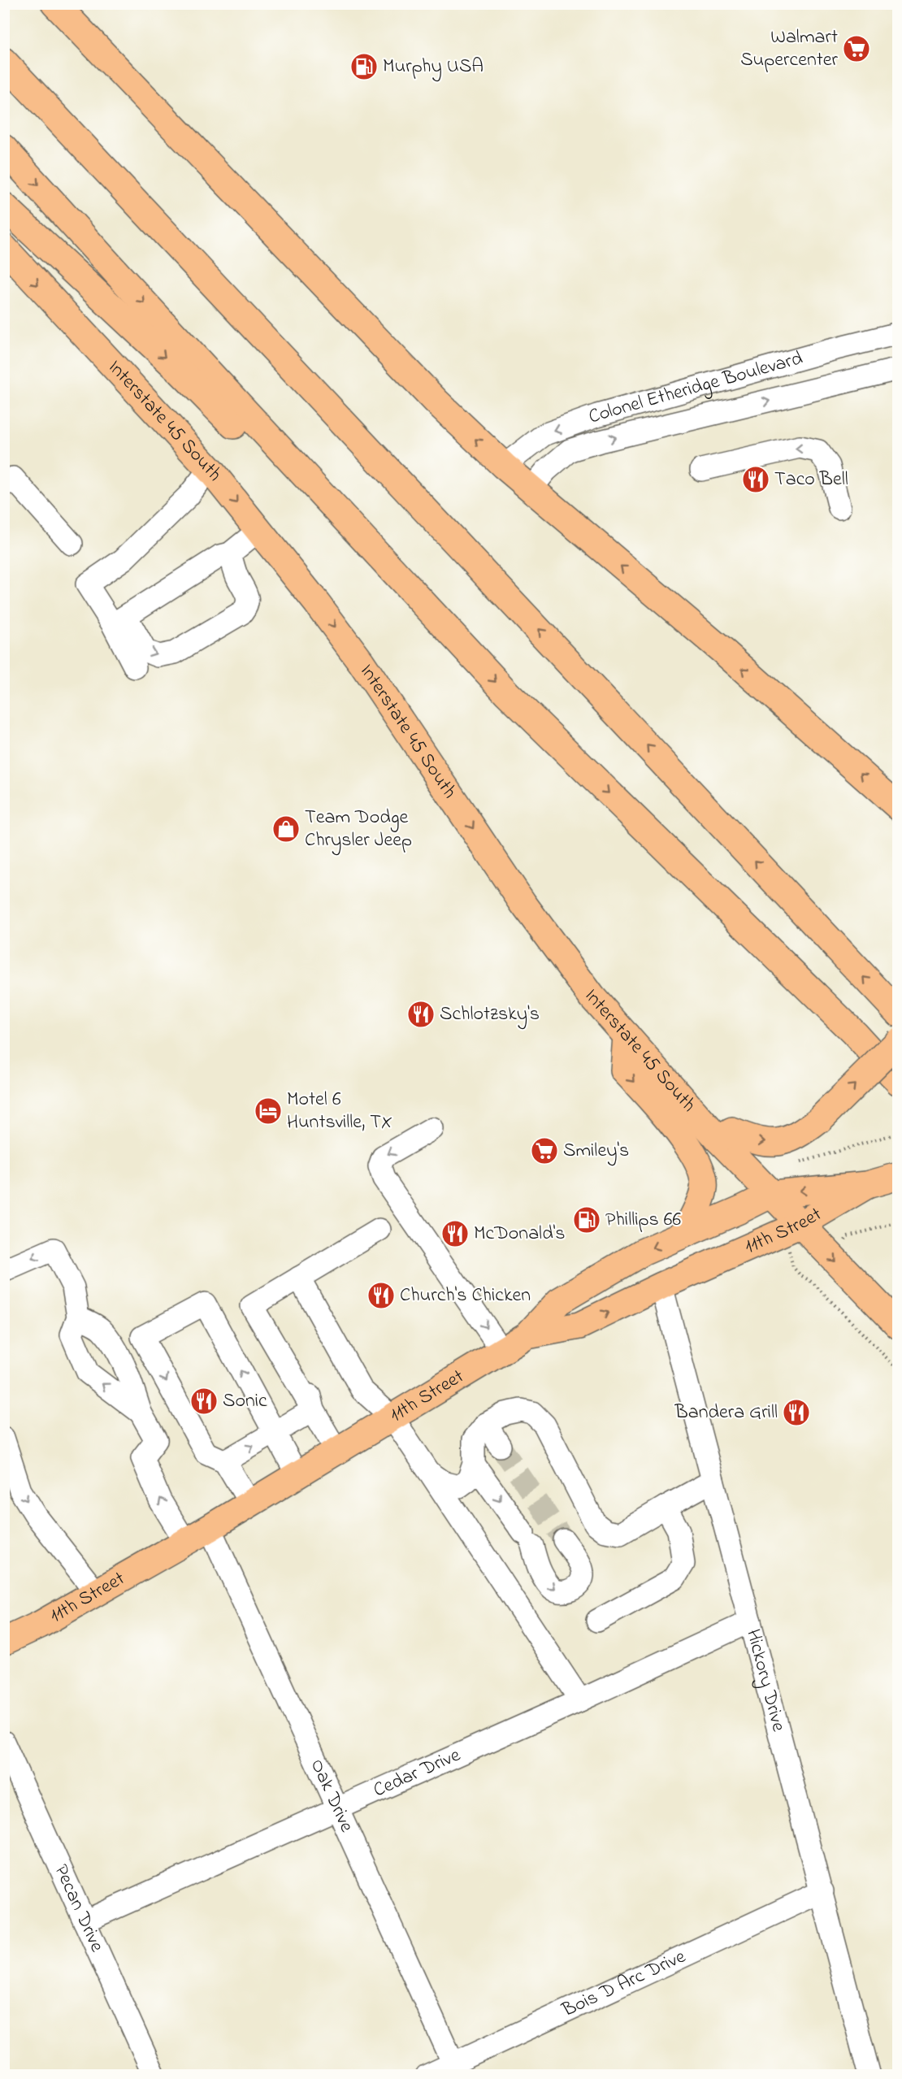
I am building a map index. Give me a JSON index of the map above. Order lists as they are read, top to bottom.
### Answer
{
  "streets": {
    "main road": ["Interstate 45 South", "11th Street"],
    "street": [
      "Colonel Etheridge Boulevard",
      "Hickory Drive",
      "Cedar Drive",
      "Oak Drive",
      "Pecan Drive",
      "Bois D Arc Drive"
    ]
  },
  "crossings": [
    ["Interstate 45 South", "11th Street"],
    ["11th Street", "Hickory Drive"],
    ["11th Street", "Oak Drive"],
    ["Hickory Drive", "Cedar Drive"],
    ["Hickory Drive", "Bois D Arc Drive"],
    ["Cedar Drive", "Oak Drive"],
    ["Cedar Drive", "Pecan Drive"],
    ["Oak Drive", "Bois D Arc Drive"]
  ],
  "places": {
    "supermarket": ["Walmart Supercenter", "Smiley's"],
    "fuel station": ["Murphy USA", "Phillips 66"],
    "restaurant": [
      "Taco Bell",
      "Schlotzsky's",
      "McDonald's",
      "Church's Chicken",
      "Sonic",
      "Bandera Grill"
    ],
    "shop": ["Team Dodge Chrysler Jeep"],
    "hotel": ["Motel 6 Huntsville, TX"]
  }
}
